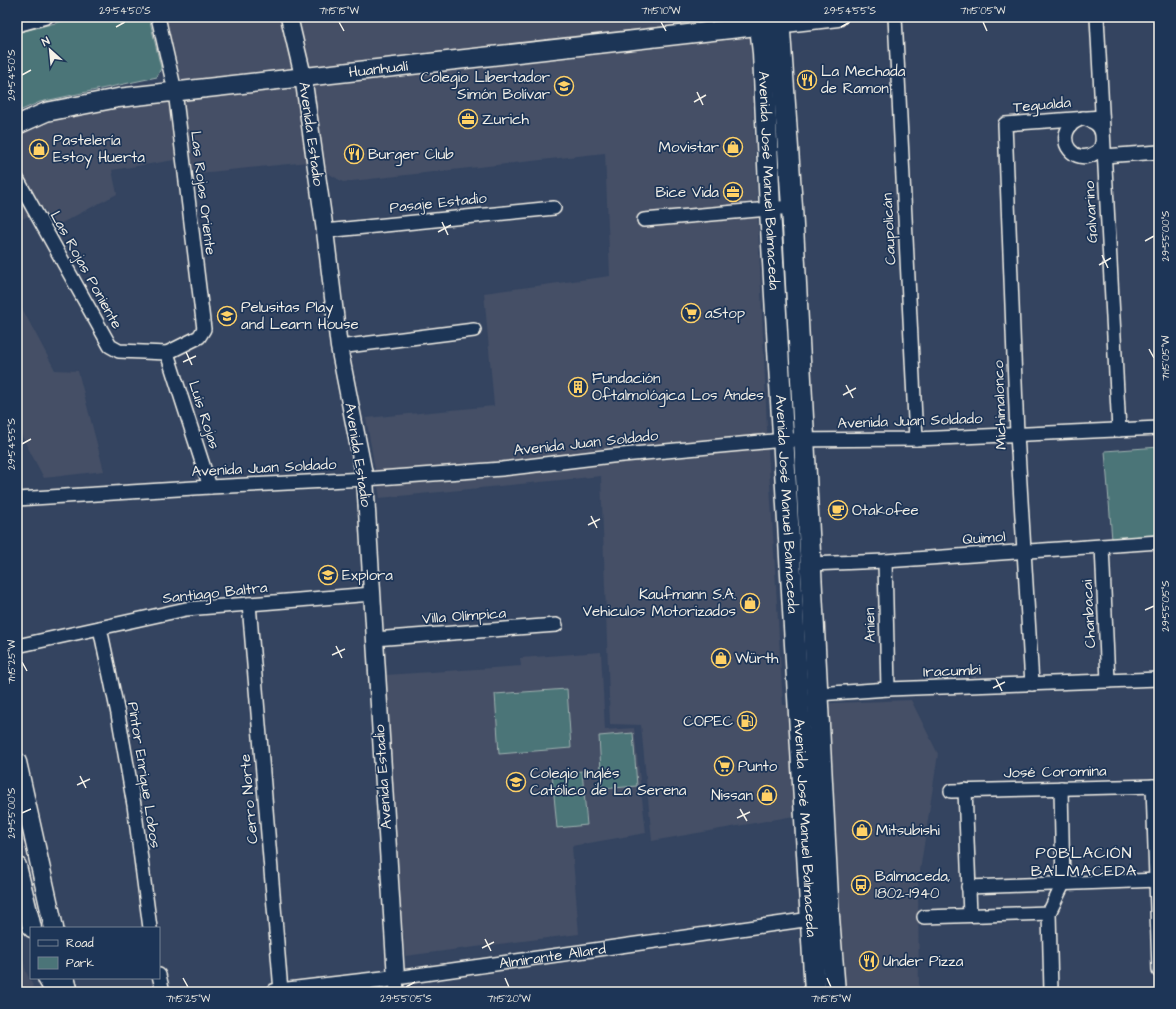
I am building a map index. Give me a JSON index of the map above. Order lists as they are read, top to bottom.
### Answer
{
  "streets": {
    "main road": ["Huanhualí", "Avenida José Manuel Balmaceda"],
    "street": [
      "Tegualda",
      "Avenida Estadio",
      "Las Rojas Oriente",
      "Pasaje Estadio",
      "Galvarino",
      "Caupolicán",
      "Las Rojas Poniente",
      "Michimalonco",
      "Luis Rojas",
      "Avenida Juan Soldado",
      "Quimol",
      "Santiago Baltra",
      "Chanbacai",
      "Villa Olímpica",
      "Anien",
      "Iracumbi",
      "José Coromina",
      "Pintor Enrique Lobos",
      "Cerro Norte",
      "Almirante Allard"
    ]
  },
  "crossings": [
    ["Huanhualí", "Avenida Estadio"],
    ["Huanhualí", "Avenida José Manuel Balmaceda"],
    ["Huanhualí", "Las Rojas Oriente"],
    ["Tegualda", "Galvarino"],
    ["Tegualda", "Michimalonco"],
    ["Avenida Estadio", "Pasaje Estadio"],
    ["Avenida Estadio", "Avenida Juan Soldado"],
    ["Avenida Estadio", "Santiago Baltra"],
    ["Avenida Estadio", "Villa Olímpica"],
    ["Avenida Estadio", "Almirante Allard"],
    ["Avenida José Manuel Balmaceda", "Avenida Juan Soldado"],
    ["Avenida José Manuel Balmaceda", "Quimol"],
    ["Avenida José Manuel Balmaceda", "Iracumbi"],
    ["Avenida José Manuel Balmaceda", "Almirante Allard"],
    ["Las Rojas Oriente", "Las Rojas Poniente"],
    ["Las Rojas Oriente", "Luis Rojas"],
    ["Galvarino", "Avenida Juan Soldado"],
    ["Caupolicán", "Avenida Juan Soldado"],
    ["Las Rojas Poniente", "Luis Rojas"],
    ["Michimalonco", "Avenida Juan Soldado"],
    ["Michimalonco", "Quimol"],
    ["Michimalonco", "Iracumbi"],
    ["Luis Rojas", "Avenida Juan Soldado"],
    ["Quimol", "Chanbacai"],
    ["Quimol", "Anien"],
    ["Santiago Baltra", "Pintor Enrique Lobos"],
    ["Santiago Baltra", "Cerro Norte"],
    ["Chanbacai", "Iracumbi"],
    ["Anien", "Iracumbi"],
    ["Cerro Norte", "Almirante Allard"]
  ],
  "districts": ["POBLACIÓN BALMACEDA"],
  "places": {
    "restaurant": ["La Mechada de Ramon", "Burger Club", "Under Pizza"],
    "school or university": [
      "Colegio Libertador Simón Bolívar",
      "Pelusitas Play and Learn House",
      "Explora",
      "Colegio Inglés Católico de La Serena"
    ],
    "office": ["Zurich", "Bice Vida"],
    "shop": [
      "Movistar",
      "Pastelería Estoy Huerta",
      "Kaufmann S.A. Vehiculos Motorizados",
      "Würth",
      "Nissan",
      "Mitsubishi"
    ],
    "supermarket": ["aStop", "Punto"],
    "building": ["Fundación Oftalmológica Los Andes"],
    "cafe": ["Otakofee"],
    "fuel station": ["COPEC"],
    "bus stop": ["Balmaceda, 1802-1940"]
  },
  "legend": ["Road", "Park"],
  "north": "top left",
  "coordinates": [
    "29°54'50\"S",
    "71°15'15\"W",
    "71°15'10\"W",
    "29°54'55\"S",
    "71°15'05\"W",
    "29°55'00\"S",
    "29°55'05\"S",
    "71°15'25\"W",
    "71°15'20\"W"
  ]
}
